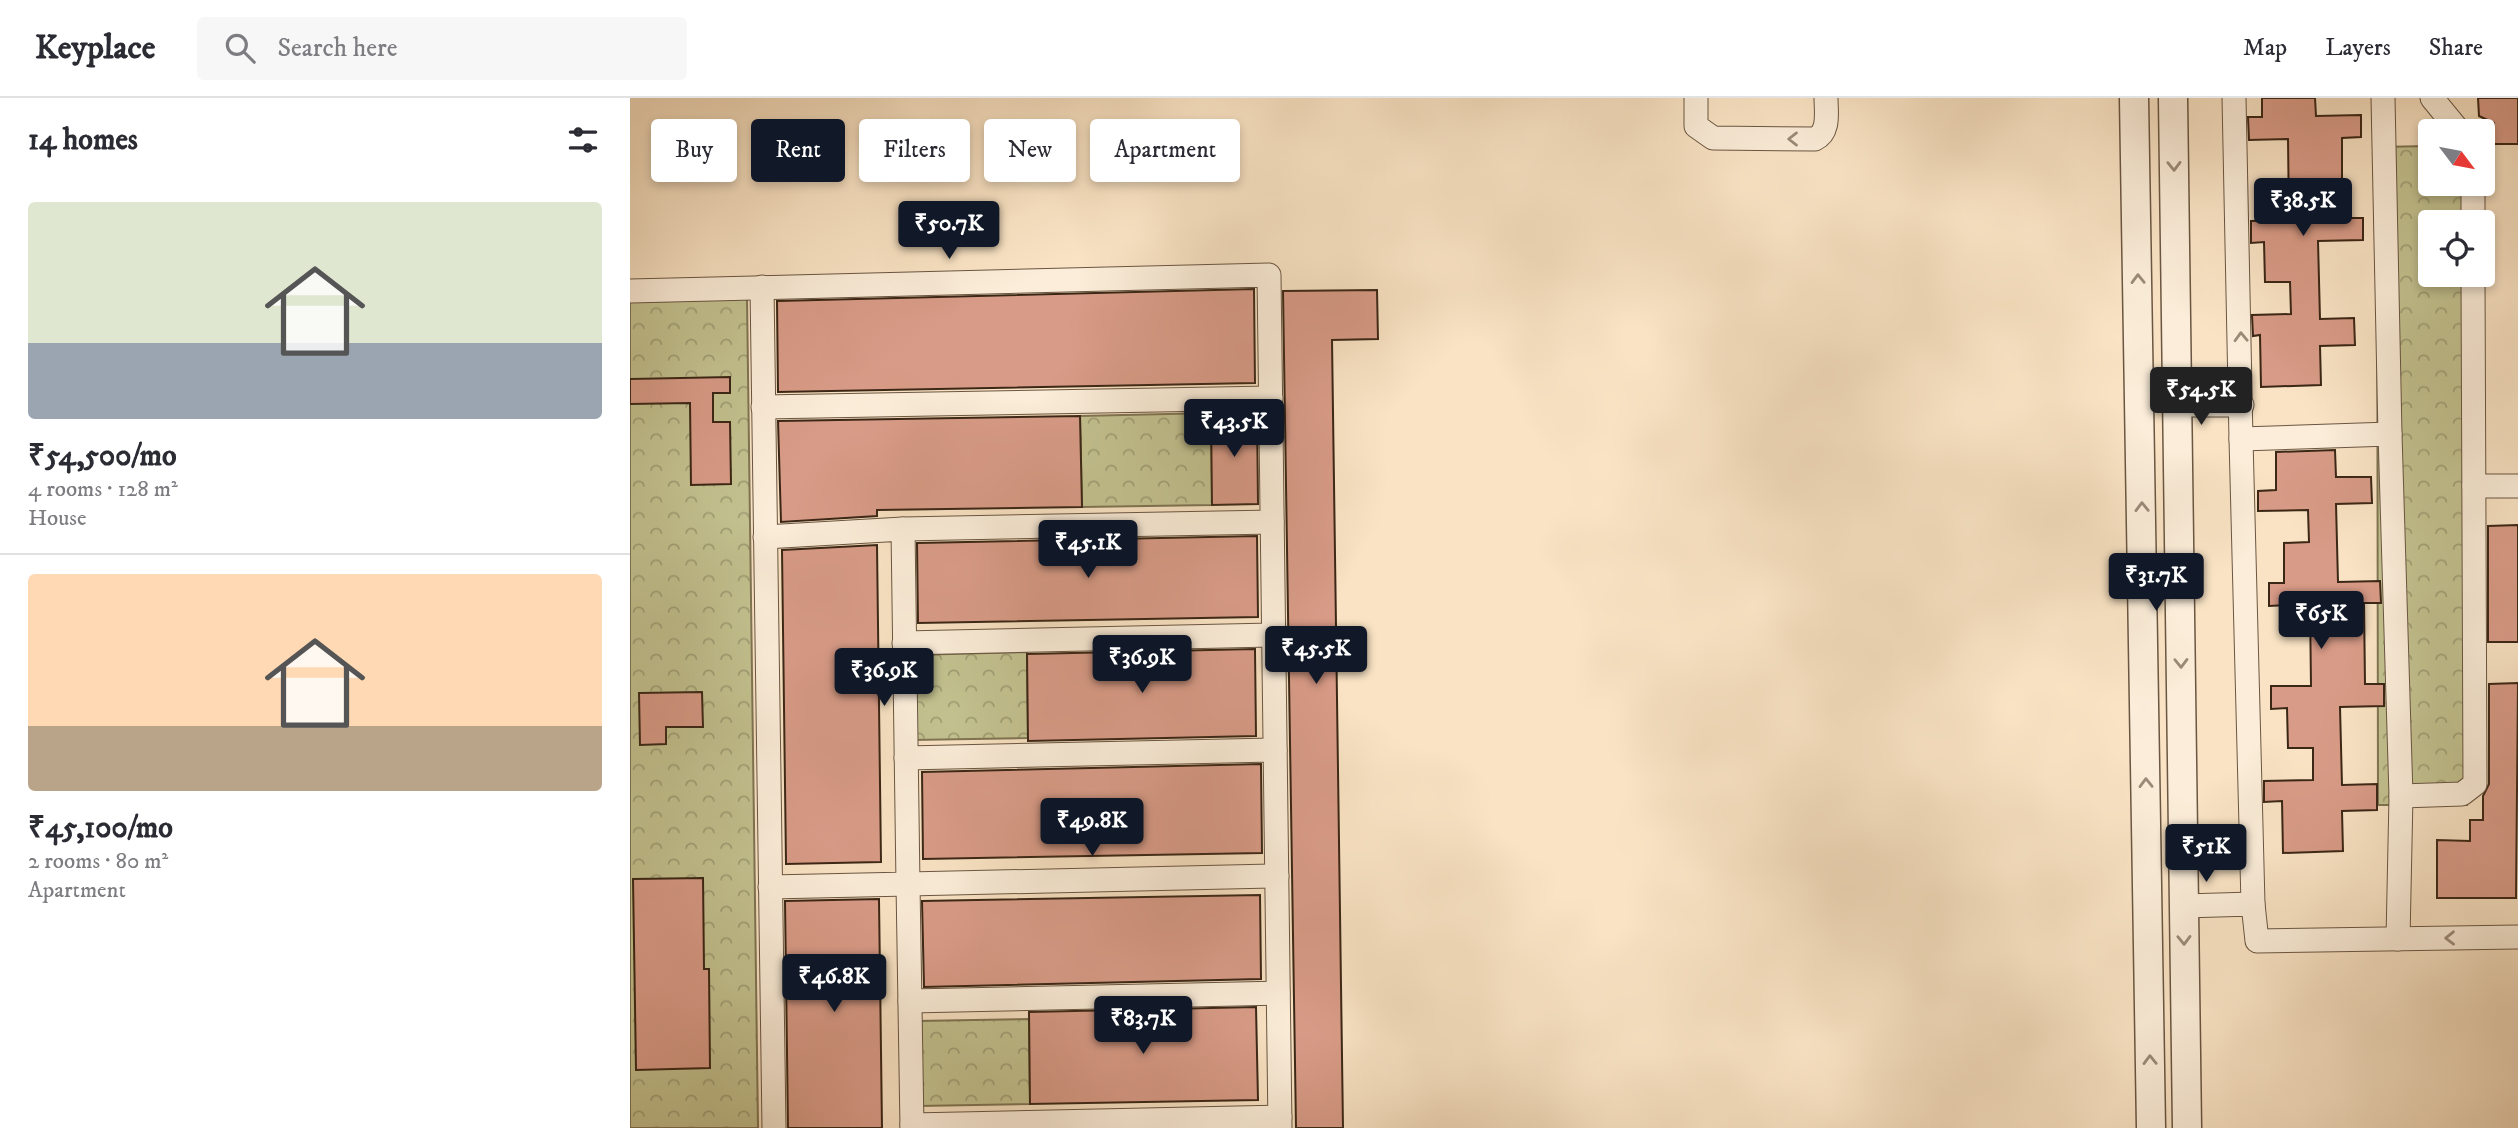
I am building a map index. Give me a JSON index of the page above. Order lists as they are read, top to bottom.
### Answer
{
  "north": "bottom right",
  "page": {
    "header": "Keyplace",
    "search": "Search here",
    "nav": ["Map", "Layers", "Share"],
    "heading": "14 homes",
    "chip": [
      "Buy",
      "Rent",
      "Filters",
      "New",
      "Apartment"
    ],
    "price": [
      "₹38.5K",
      "₹50.7K",
      "₹54.5K",
      "₹43.5K",
      "₹45.1K",
      "₹31.7K",
      "₹65K",
      "₹45.5K",
      "₹36.9K",
      "₹36.9K",
      "₹49.8K",
      "₹51K",
      "₹46.8K",
      "₹83.7K"
    ],
    "list": [
      {
        "name": "₹54,500/mo",
        "note": "4 rooms · 128 m² · House"
      },
      {
        "name": "₹45,100/mo",
        "note": "2 rooms · 80 m² · Apartment"
      }
    ]
  }
}
